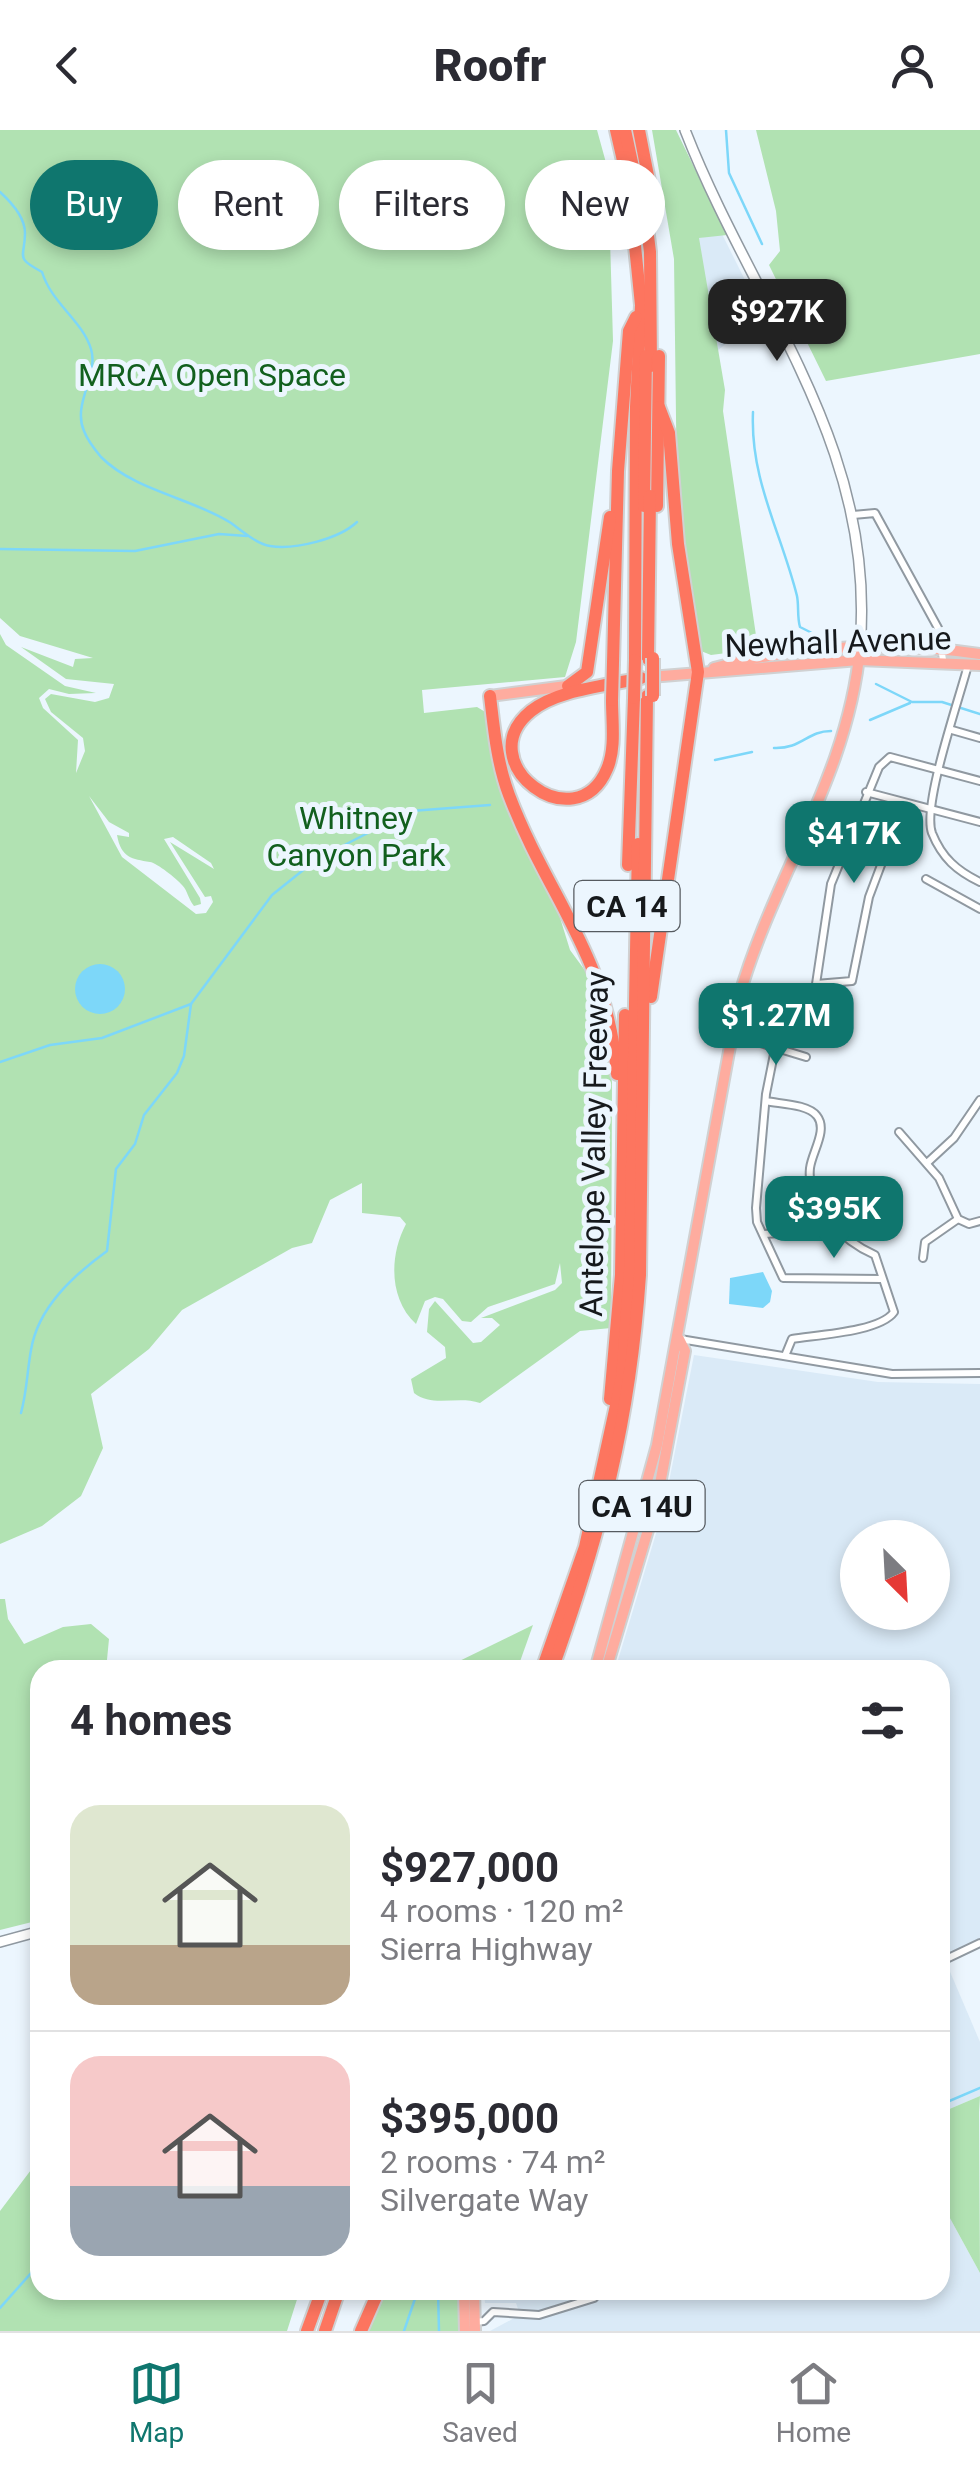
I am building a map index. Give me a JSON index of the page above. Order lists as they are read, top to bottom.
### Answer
{
  "streets": {
    "highway": ["CA 14", "Antelope Valley Freeway"],
    "main road": ["Newhall Avenue", "CA 14U"]
  },
  "crossings": [
    ["Newhall Avenue", "CA 14U"]
  ],
  "parks": ["MRCA Open Space", "Whitney Canyon Park"],
  "north": "bottom right",
  "page": {
    "header": "Roofr",
    "chip": [
      "Buy",
      "Rent",
      "Filters",
      "New"
    ],
    "price": [
      "$927K",
      "$417K",
      "$1.27M",
      "$395K"
    ],
    "heading": "4 homes",
    "list": [
      {
        "name": "$927,000",
        "note": "4 rooms · 120 m² · Sierra Highway"
      },
      {
        "name": "$395,000",
        "note": "2 rooms · 74 m² · Silvergate Way"
      }
    ],
    "tabs": ["Map", "Saved", "Home"]
  }
}
